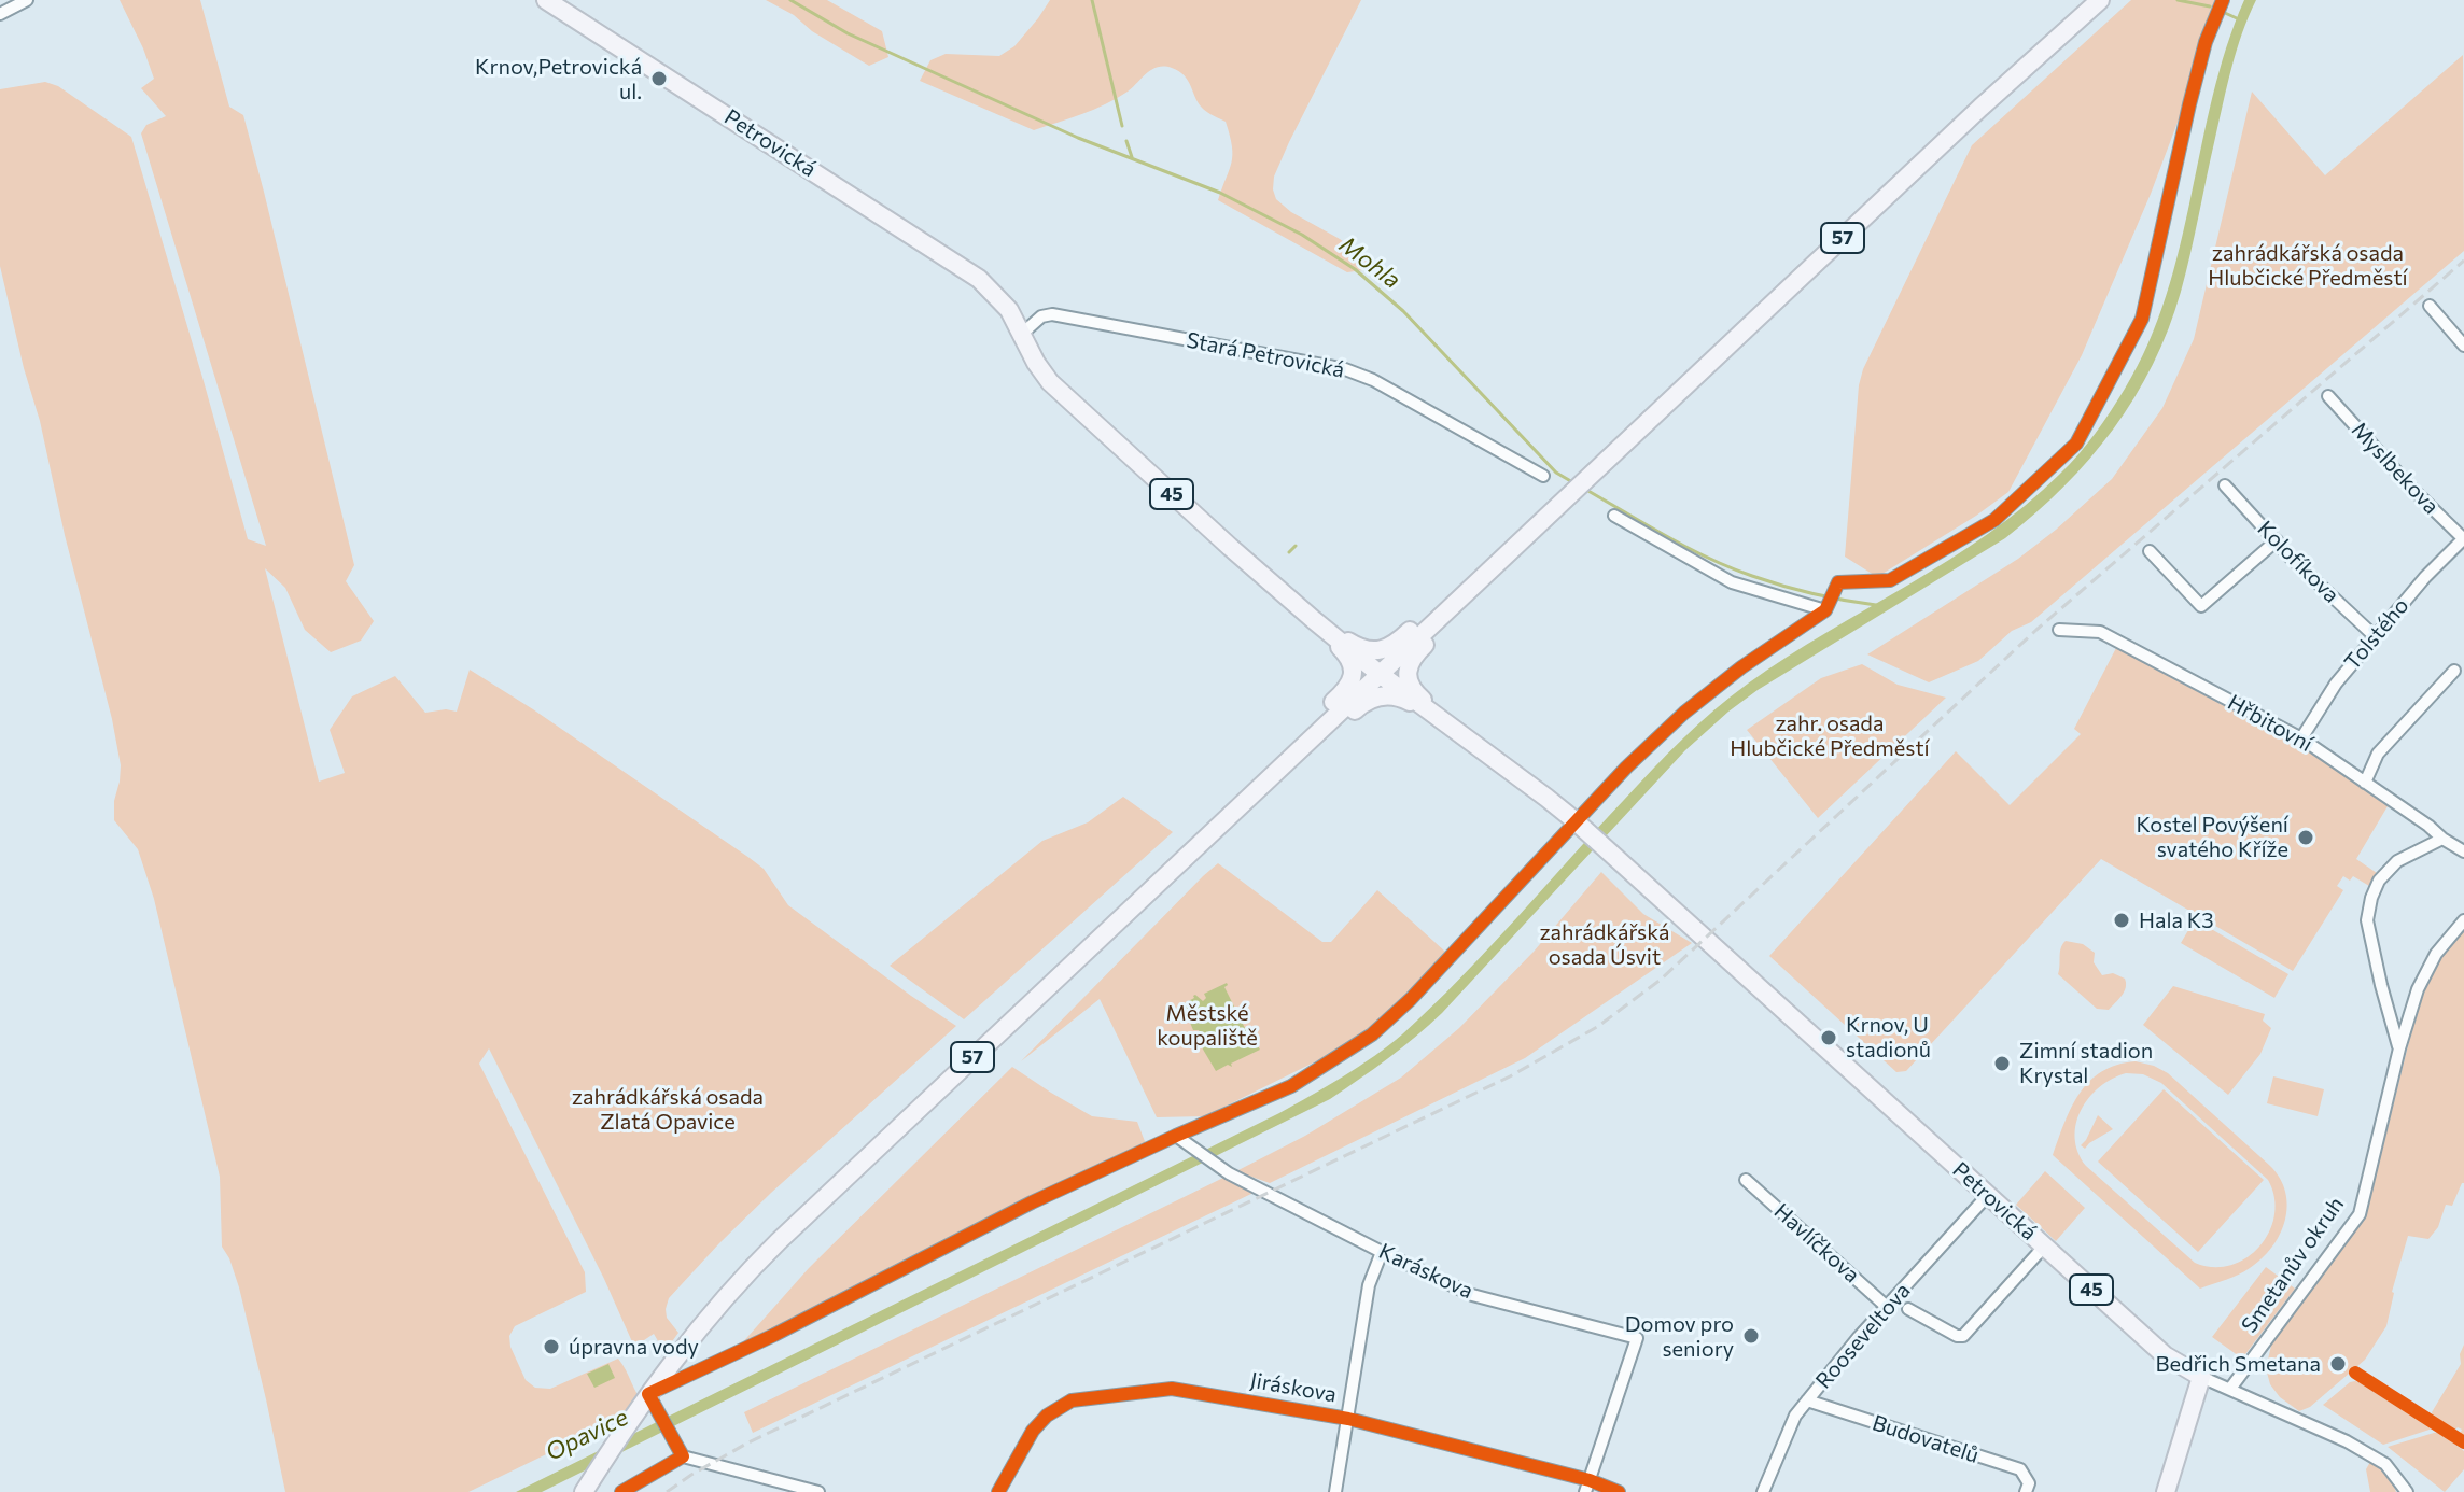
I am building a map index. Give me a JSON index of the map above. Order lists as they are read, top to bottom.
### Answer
{
  "streets": {
    "main road": ["Petrovická", "57", "45"],
    "street": [
      "Stará Petrovická",
      "Myslbekova",
      "Kolofíkova",
      "Tolstého",
      "Hřbitovní",
      "Havlíčkova",
      "Smetanův okruh",
      "Karáskova",
      "Rooseveltova",
      "Jiráskova",
      "Budovatelů"
    ]
  },
  "crossings": [
    ["Petrovická", "Stará Petrovická"],
    ["Petrovická", "45"],
    ["Petrovická", "Smetanův okruh"],
    ["Petrovická", "Rooseveltova"],
    ["57", "45"],
    ["Stará Petrovická", "45"],
    ["Myslbekova", "Tolstého"],
    ["Kolofíkova", "Tolstého"],
    ["Tolstého", "Hřbitovní"],
    ["Hřbitovní", "Smetanův okruh"],
    ["Havlíčkova", "Rooseveltova"],
    ["Karáskova", "Jiráskova"],
    ["Rooseveltova", "Budovatelů"]
  ],
  "water": ["Mohla", "Opavice"],
  "parks": [
    "zahrádkářská osada Hlubčické Předměstí",
    "zahr. osada Hlubčické Předměstí",
    "zahrádkářská osada Úsvit",
    "Městské koupaliště",
    "zahrádkářská osada Zlatá Opavice"
  ],
  "places": [
    "Krnov,Petrovická ul.",
    "Kostel Povýšení svatého Kříže",
    "Hala K3",
    "Krnov, U stadionů",
    "Zimní stadion Krystal",
    "Domov pro seniory",
    "úpravna vody",
    "Bedřich Smetana"
  ]
}
